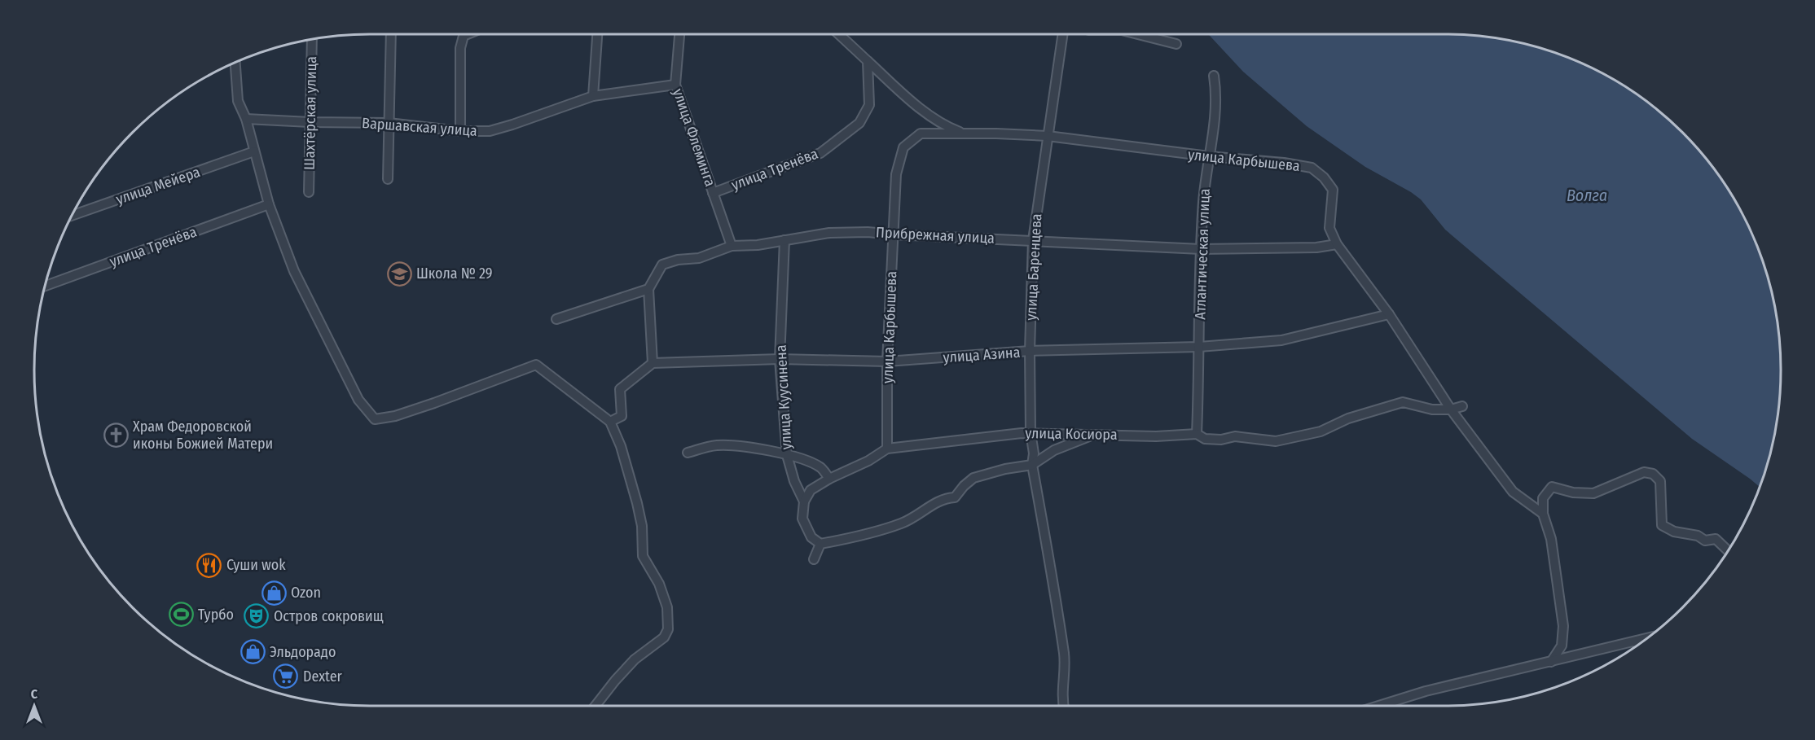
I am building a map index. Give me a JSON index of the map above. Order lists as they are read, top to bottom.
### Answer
{
  "streets": {
    "street": [
      "Шахтёрская улица",
      "Варшавская улица",
      "улица Флеминга",
      "улица Карбышева",
      "улица Тренёва",
      "улица Мейера",
      "Прибрежная улица",
      "Атлантическая улица",
      "улица Баренцева",
      "улица Азина",
      "улица Куусинена",
      "улица Косиора"
    ]
  },
  "crossings": [
    ["Шахтёрская улица", "Варшавская улица"],
    ["Варшавская улица", "улица Флеминга"],
    ["улица Флеминга", "улица Тренёва"],
    ["улица Флеминга", "Прибрежная улица"],
    ["улица Карбышева", "Прибрежная улица"],
    ["улица Карбышева", "Атлантическая улица"],
    ["улица Карбышева", "улица Баренцева"],
    ["улица Карбышева", "улица Азина"],
    ["улица Карбышева", "улица Косиора"],
    ["Прибрежная улица", "Атлантическая улица"],
    ["Прибрежная улица", "улица Баренцева"],
    ["Прибрежная улица", "улица Куусинена"],
    ["Атлантическая улица", "улица Азина"],
    ["Атлантическая улица", "улица Косиора"],
    ["улица Баренцева", "улица Азина"],
    ["улица Баренцева", "улица Косиора"],
    ["улица Азина", "улица Куусинена"],
    ["улица Куусинена", "улица Косиора"]
  ],
  "water": ["Волга"],
  "places": {
    "school or university": ["Школа № 29"],
    "church": ["Храм Федоровской иконы Божией Матери"],
    "restaurant": ["Суши wok"],
    "shop": ["Ozon", "Эльдорадо"],
    "sports": ["Турбо"],
    "theatre": ["Остров сокровищ"],
    "supermarket": ["Dexter"]
  },
  "north": "top"
}
